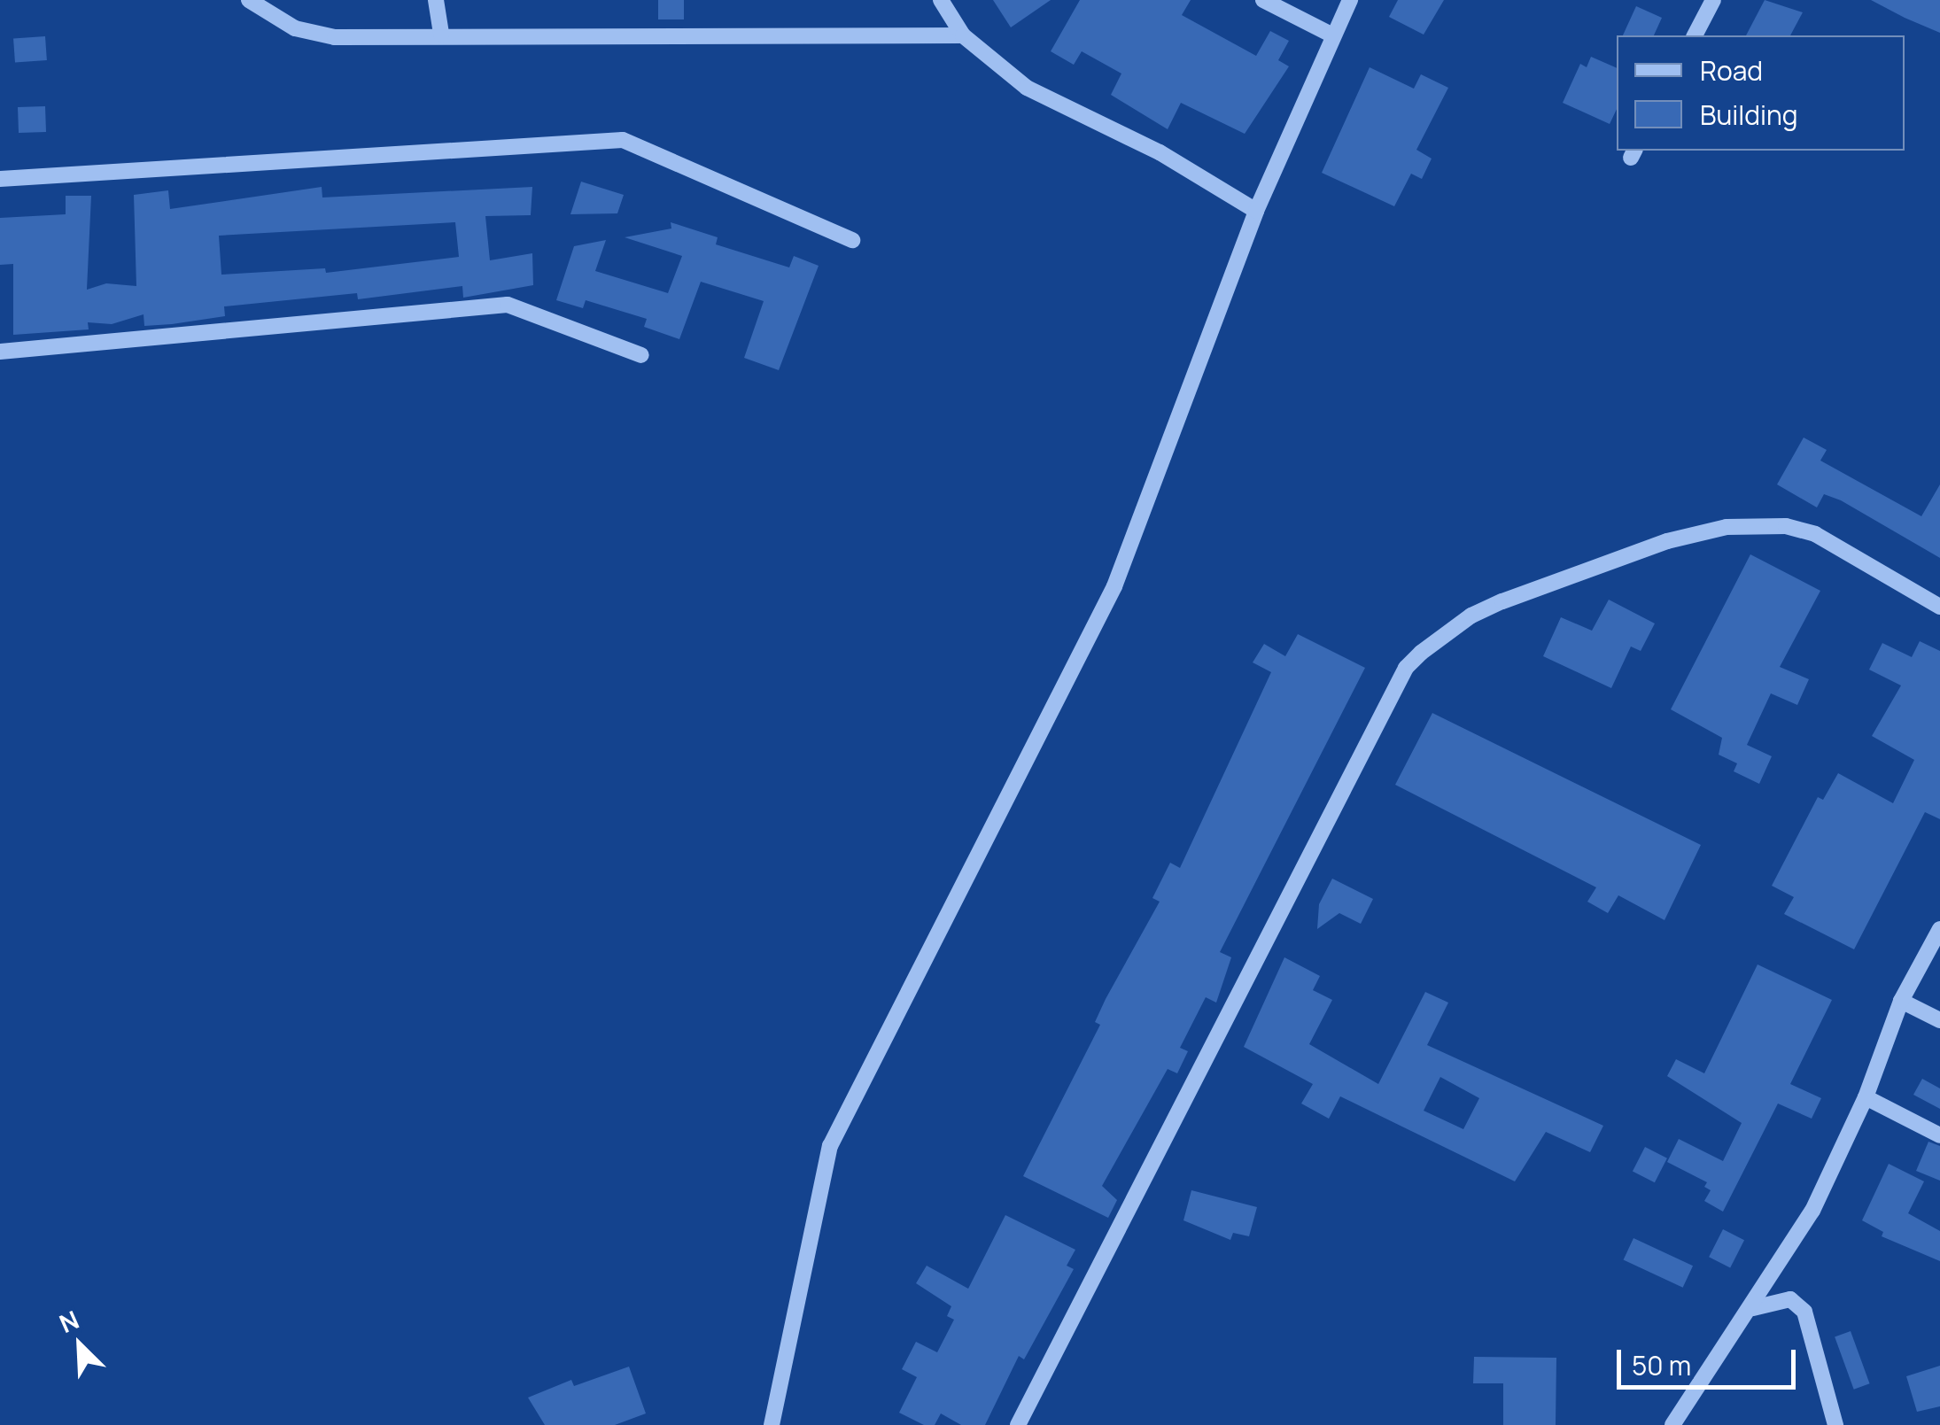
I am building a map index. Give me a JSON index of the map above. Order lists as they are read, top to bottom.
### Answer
{
  "legend": ["Road", "Building"],
  "scale_bar": "50 m",
  "north": "top left"
}
